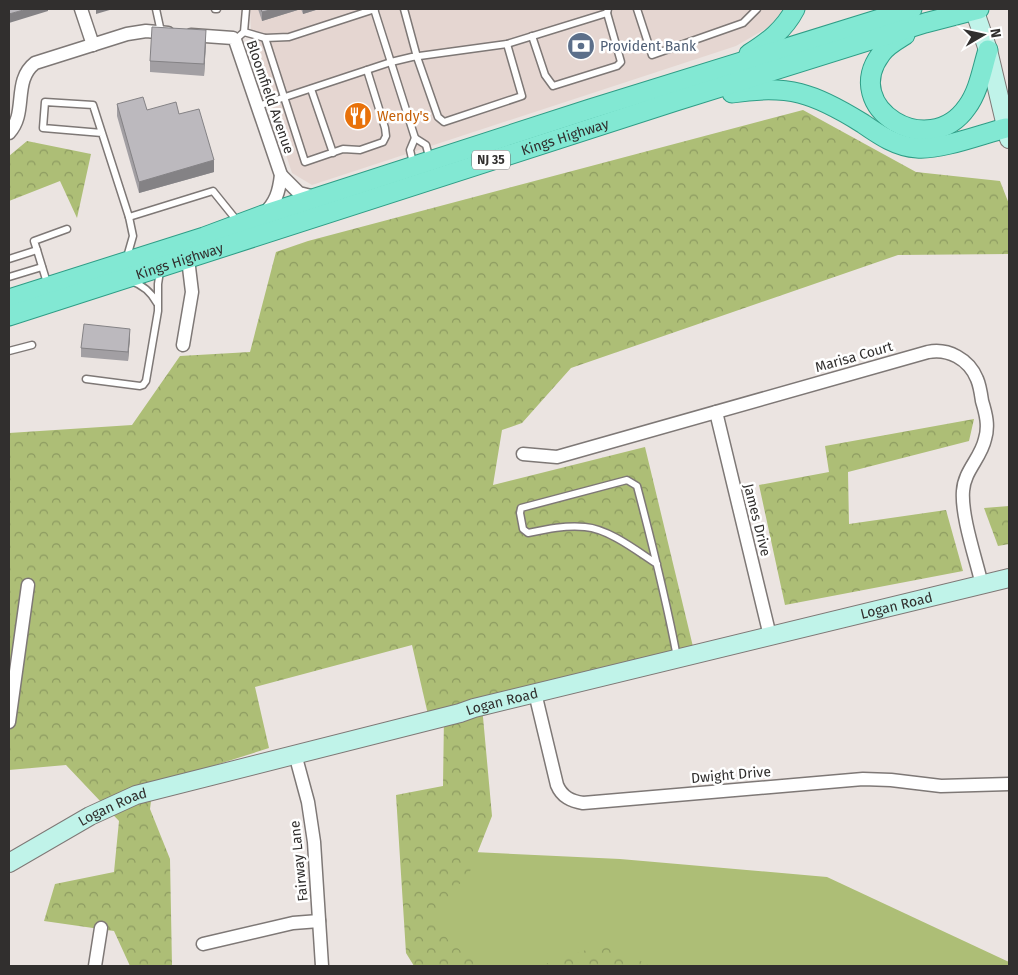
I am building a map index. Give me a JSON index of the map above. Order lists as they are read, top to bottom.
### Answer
{
  "streets": {
    "main road": ["Kings Highway", "NJ 35"],
    "street": [
      "Bloomfield Avenue",
      "Marisa Court",
      "James Drive",
      "Logan Road",
      "Dwight Drive",
      "Fairway Lane"
    ]
  },
  "crossings": [
    ["Bloomfield Avenue", "Kings Highway"],
    ["Marisa Court", "James Drive"],
    ["Marisa Court", "Logan Road"],
    ["James Drive", "Logan Road"],
    ["Logan Road", "Dwight Drive"],
    ["Logan Road", "Fairway Lane"]
  ],
  "places": {
    "bank": ["Provident Bank"],
    "restaurant": ["Wendy's"]
  },
  "north": "right"
}
